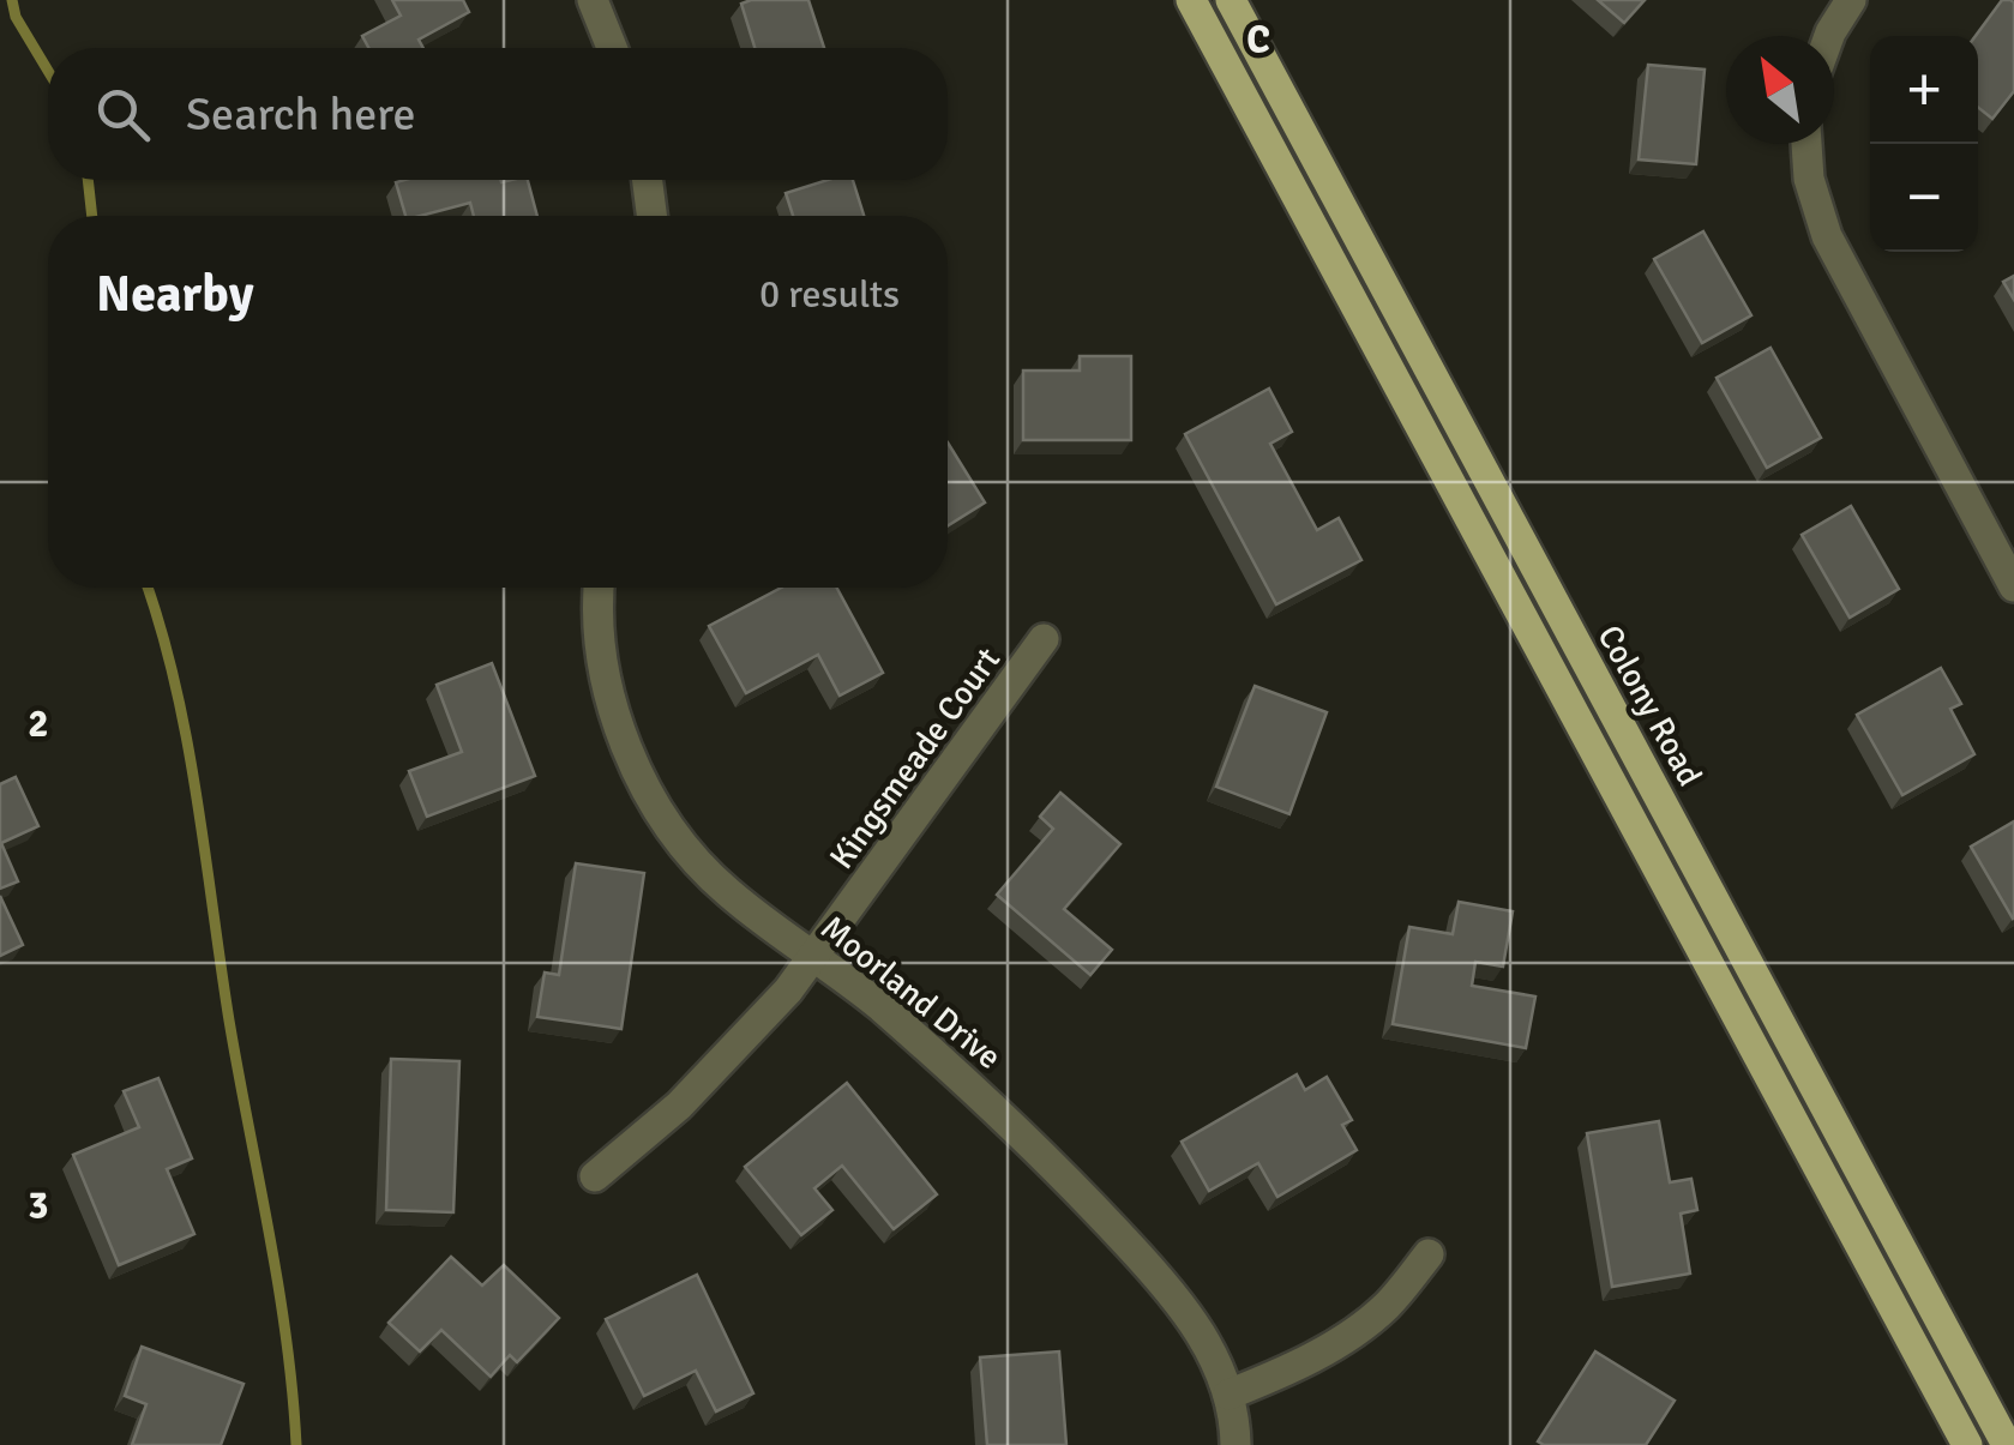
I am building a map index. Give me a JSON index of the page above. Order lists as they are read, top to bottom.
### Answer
{
  "streets": {
    "main road": ["Colony Road"],
    "street": ["Kingsmeade Court", "Moorland Drive"]
  },
  "crossings": [
    ["Kingsmeade Court", "Moorland Drive"]
  ],
  "north": "top left",
  "page": {
    "map_buttons": ["+", "−"],
    "search": "Search here",
    "heading": ["Nearby", "0 results"]
  },
  "grid": {
    "columns": ["C"],
    "rows": ["2", "3"]
  }
}
